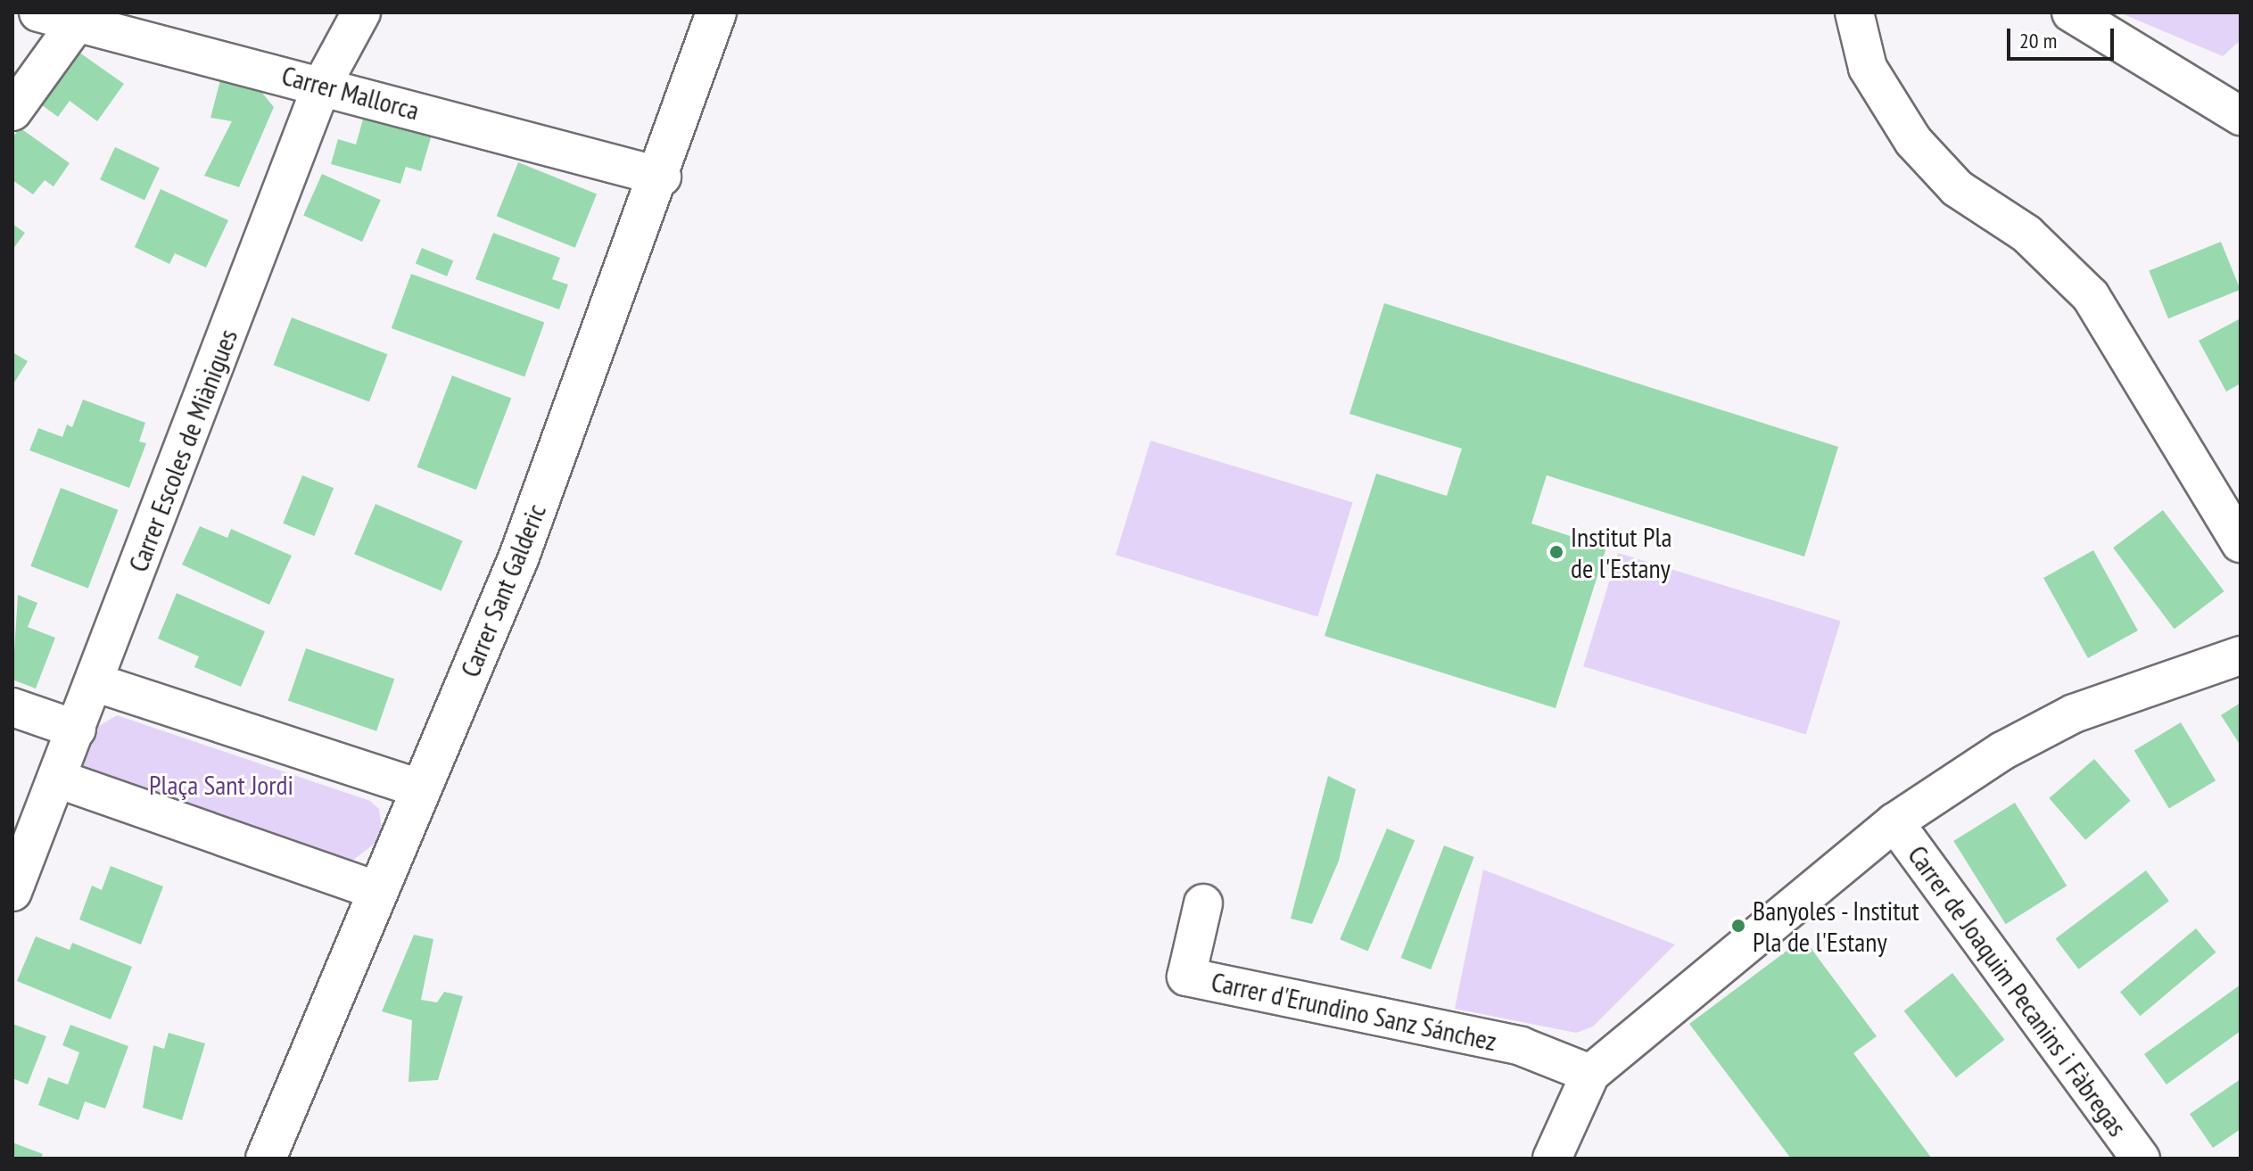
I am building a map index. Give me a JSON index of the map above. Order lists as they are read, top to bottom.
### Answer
{
  "streets": {
    "street": [
      "Carrer Mallorca",
      "Carrer Escoles de Miànigues",
      "Carrer Sant Galderic",
      "Carrer de Joaquim Pecanins i Fàbregas",
      "Carrer d'Erundino Sanz Sánchez"
    ]
  },
  "crossings": [
    ["Carrer Mallorca", "Carrer Escoles de Miànigues"],
    ["Carrer Mallorca", "Carrer Sant Galderic"]
  ],
  "parks": ["Plaça Sant Jordi"],
  "places": ["Institut Pla de l'Estany", "Banyoles - Institut Pla de l'Estany"],
  "scale_bar": "20 m"
}
